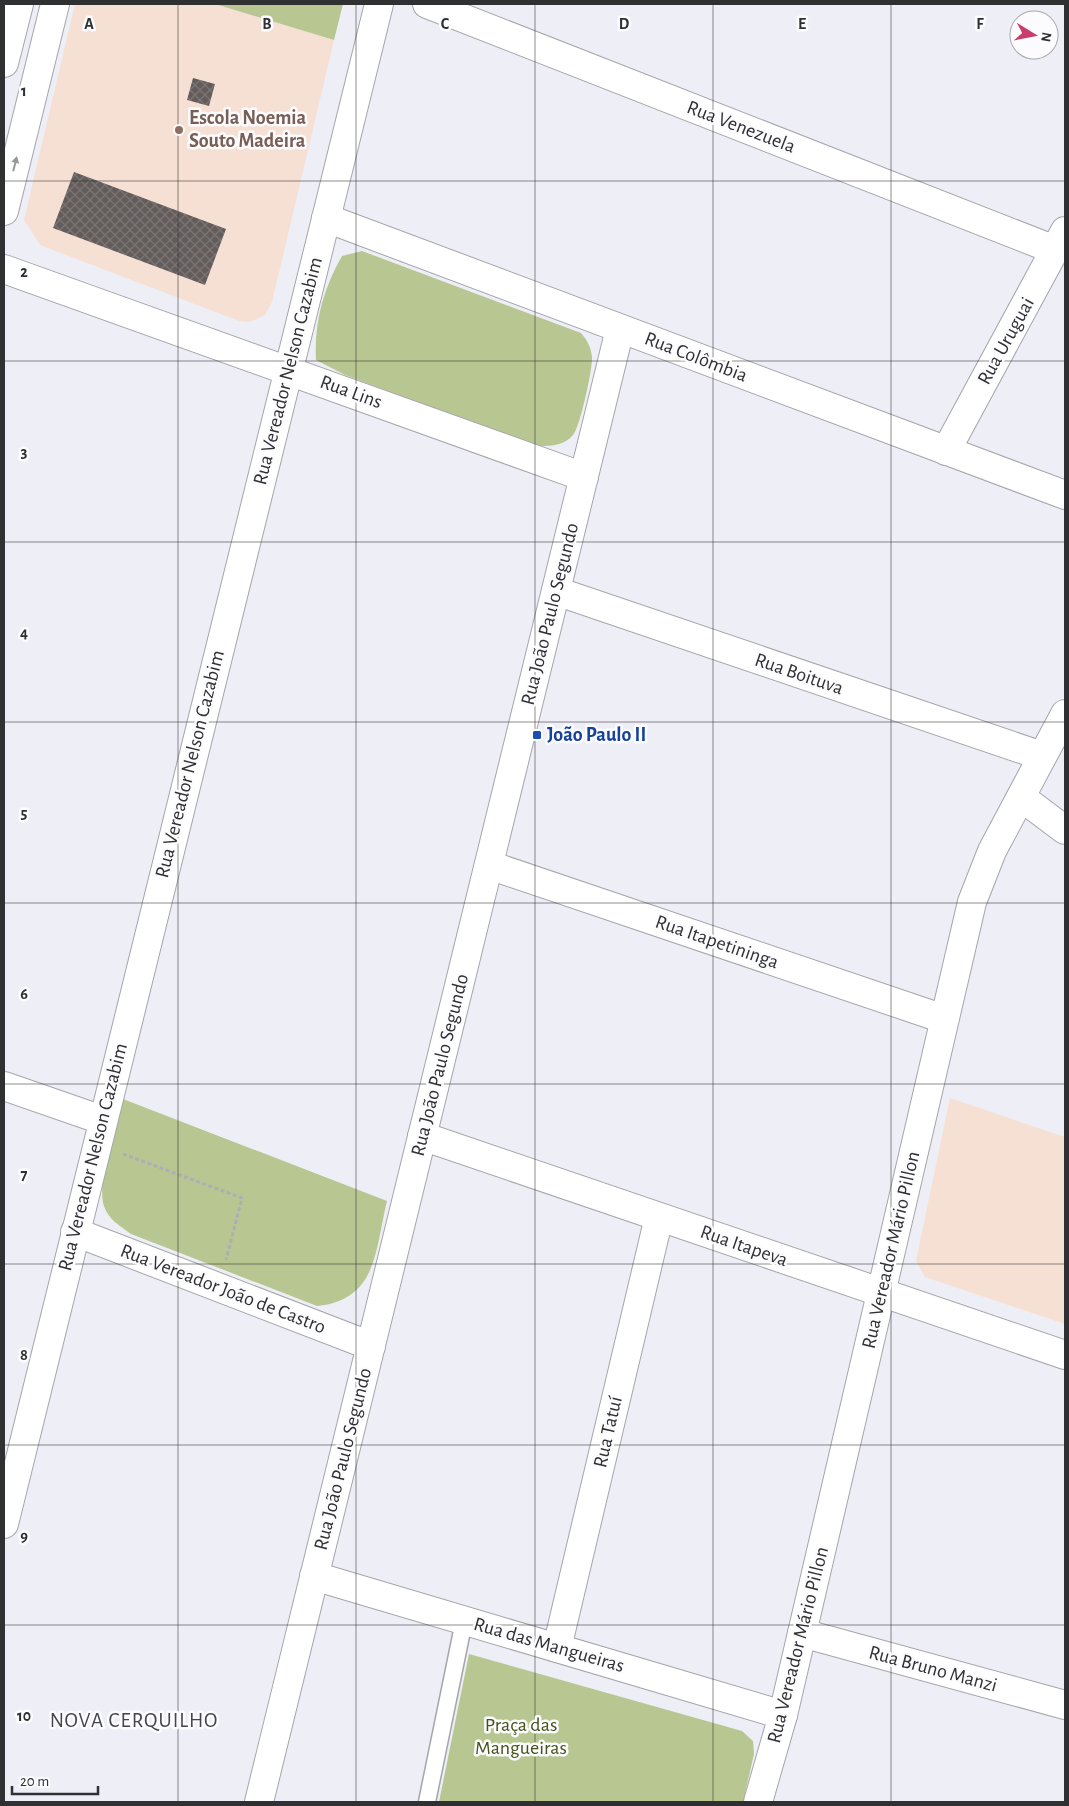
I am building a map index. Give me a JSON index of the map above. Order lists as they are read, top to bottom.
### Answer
{
  "streets": {
    "street": [
      "Rua Venezuela",
      "Rua Uruguai",
      "Rua Colômbia",
      "Rua Vereador Nelson Cazabim",
      "Rua Lins",
      "Rua João Paulo Segundo",
      "Rua Boituva",
      "Rua Itapetininga",
      "Rua Itapeva",
      "Rua Vereador Mário Pillon",
      "Rua Vereador João de Castro",
      "Rua Tatuí",
      "Rua das Mangueiras",
      "Rua Bruno Manzi"
    ]
  },
  "crossings": [
    ["Rua Venezuela", "Rua Uruguai"],
    ["Rua Uruguai", "Rua Colômbia"],
    ["Rua Colômbia", "Rua Vereador Nelson Cazabim"],
    ["Rua Colômbia", "Rua João Paulo Segundo"],
    ["Rua Vereador Nelson Cazabim", "Rua Lins"],
    ["Rua Vereador Nelson Cazabim", "Rua Vereador João de Castro"],
    ["Rua Lins", "Rua João Paulo Segundo"],
    ["Rua João Paulo Segundo", "Rua Boituva"],
    ["Rua João Paulo Segundo", "Rua Itapetininga"],
    ["Rua João Paulo Segundo", "Rua Itapeva"],
    ["Rua João Paulo Segundo", "Rua Vereador João de Castro"],
    ["Rua João Paulo Segundo", "Rua das Mangueiras"],
    ["Rua Boituva", "Rua Vereador Mário Pillon"],
    ["Rua Itapetininga", "Rua Vereador Mário Pillon"],
    ["Rua Itapeva", "Rua Vereador Mário Pillon"],
    ["Rua Itapeva", "Rua Tatuí"],
    ["Rua Vereador Mário Pillon", "Rua das Mangueiras"],
    ["Rua Vereador Mário Pillon", "Rua Bruno Manzi"],
    ["Rua Tatuí", "Rua das Mangueiras"]
  ],
  "districts": ["NOVA CERQUILHO"],
  "parks": ["Praça das Mangueiras"],
  "places": {
    "other": ["Escola Noemia Souto Madeira"],
    "transit": ["João Paulo II"]
  },
  "scale_bar": "20 m",
  "north": "right",
  "grid": {
    "columns": [
      "A",
      "B",
      "C",
      "D",
      "E",
      "F"
    ],
    "rows": [
      "1",
      "2",
      "3",
      "4",
      "5",
      "6",
      "7",
      "8",
      "9",
      "10"
    ]
  }
}
